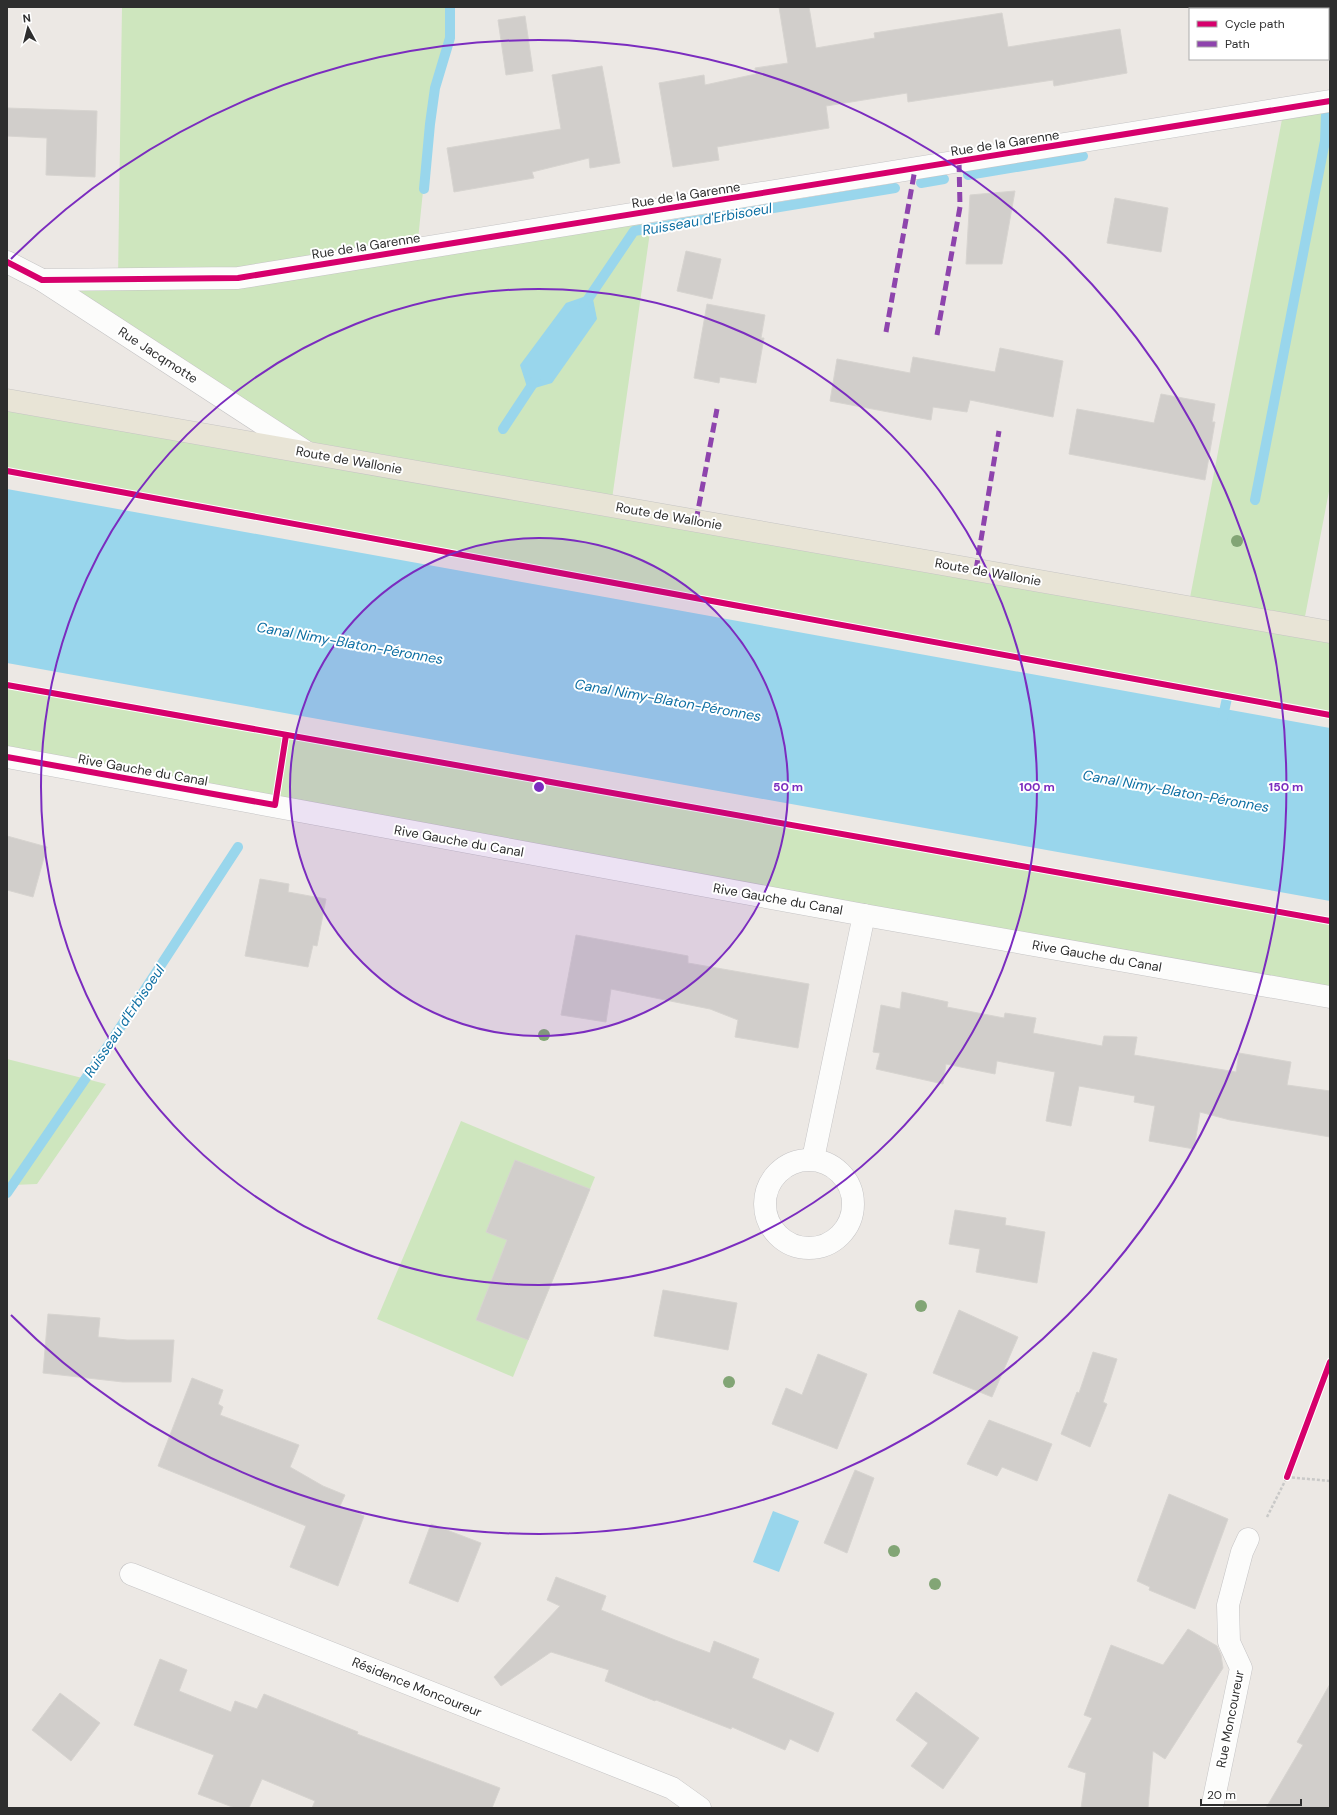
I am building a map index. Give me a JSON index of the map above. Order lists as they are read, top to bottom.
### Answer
{
  "streets": {
    "main road": ["Route de Wallonie"],
    "street": [
      "Rue de la Garenne",
      "Rue Jacqmotte",
      "Rive Gauche du Canal",
      "Résidence Moncoureur",
      "Rue Moncoureur"
    ]
  },
  "crossings": [
    ["Rue de la Garenne", "Rue Jacqmotte"],
    ["Rue Jacqmotte", "Route de Wallonie"]
  ],
  "water": ["Ruisseau d'Erbisoeul", "Canal Nimy-Blaton-Péronnes"],
  "legend": ["Cycle path", "Path"],
  "scale_bar": "20 m",
  "north": "top",
  "rings": ["50 m", "100 m", "150 m"]
}
